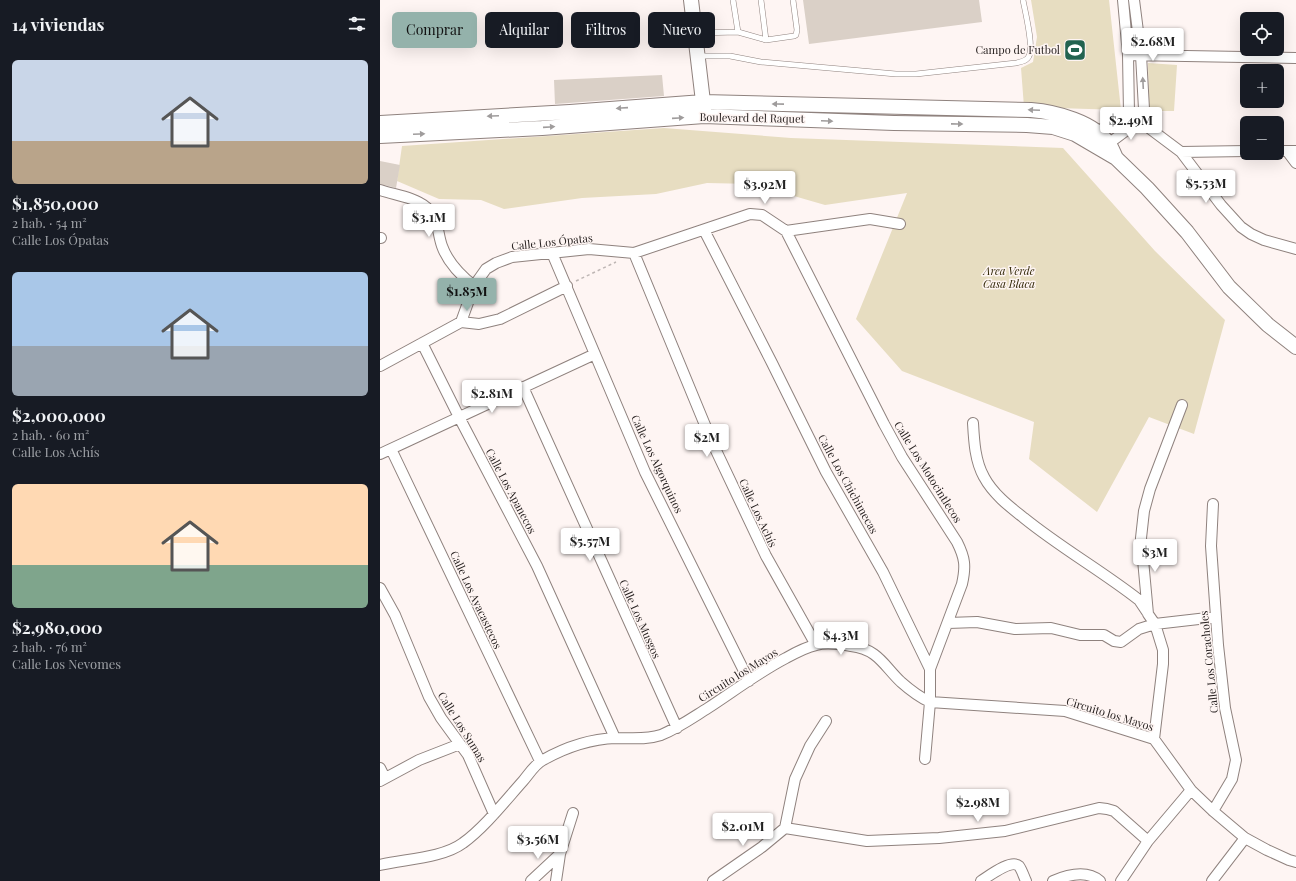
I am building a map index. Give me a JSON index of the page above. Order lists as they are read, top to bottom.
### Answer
{
  "streets": {
    "street": [
      "Boulevard del Raquet",
      "Calle Los Ópatas",
      "Calle Los Algorquinos",
      "Calle Los Motocintlecos",
      "Calle Los Chichimecas",
      "Calle Los Apanecos",
      "Calle Los Achís",
      "Calle Los Ayacastecos",
      "Calle Los Musgos",
      "Calle Los Coracholes",
      "Circuito los Mayos",
      "Calle Los Sumas"
    ]
  },
  "crossings": [
    ["Calle Los Ópatas", "Calle Los Algorquinos"],
    ["Calle Los Ópatas", "Calle Los Motocintlecos"],
    ["Calle Los Ópatas", "Calle Los Chichimecas"],
    ["Calle Los Ópatas", "Calle Los Achís"],
    ["Calle Los Algorquinos", "Circuito los Mayos"],
    ["Calle Los Motocintlecos", "Calle Los Chichimecas"],
    ["Calle Los Chichimecas", "Circuito los Mayos"],
    ["Calle Los Apanecos", "Circuito los Mayos"],
    ["Calle Los Achís", "Circuito los Mayos"],
    ["Calle Los Ayacastecos", "Circuito los Mayos"],
    ["Calle Los Musgos", "Circuito los Mayos"],
    ["Calle Los Coracholes", "Circuito los Mayos"],
    ["Circuito los Mayos", "Calle Los Sumas"]
  ],
  "parks": ["Area Verde Casa Blaca"],
  "places": {
    "sports": ["Campo de Futbol"]
  },
  "page": {
    "heading": "14 viviendas",
    "map_buttons": ["+", "−"],
    "chip": [
      "Comprar",
      "Alquilar",
      "Filtros",
      "Nuevo"
    ],
    "price": [
      "$2.68M",
      "$2.49M",
      "$5.53M",
      "$3.92M",
      "$3.1M",
      "$1.85M",
      "$2.81M",
      "$2M",
      "$5.57M",
      "$3M",
      "$4.3M",
      "$2.98M",
      "$2.01M",
      "$3.56M"
    ],
    "list": [
      {
        "name": "$1,850,000",
        "note": "2 hab. · 54 m² · Calle Los Ópatas"
      },
      {
        "name": "$2,000,000",
        "note": "2 hab. · 60 m² · Calle Los Achís"
      },
      {
        "name": "$2,980,000",
        "note": "2 hab. · 76 m² · Calle Los Nevomes"
      }
    ]
  }
}
